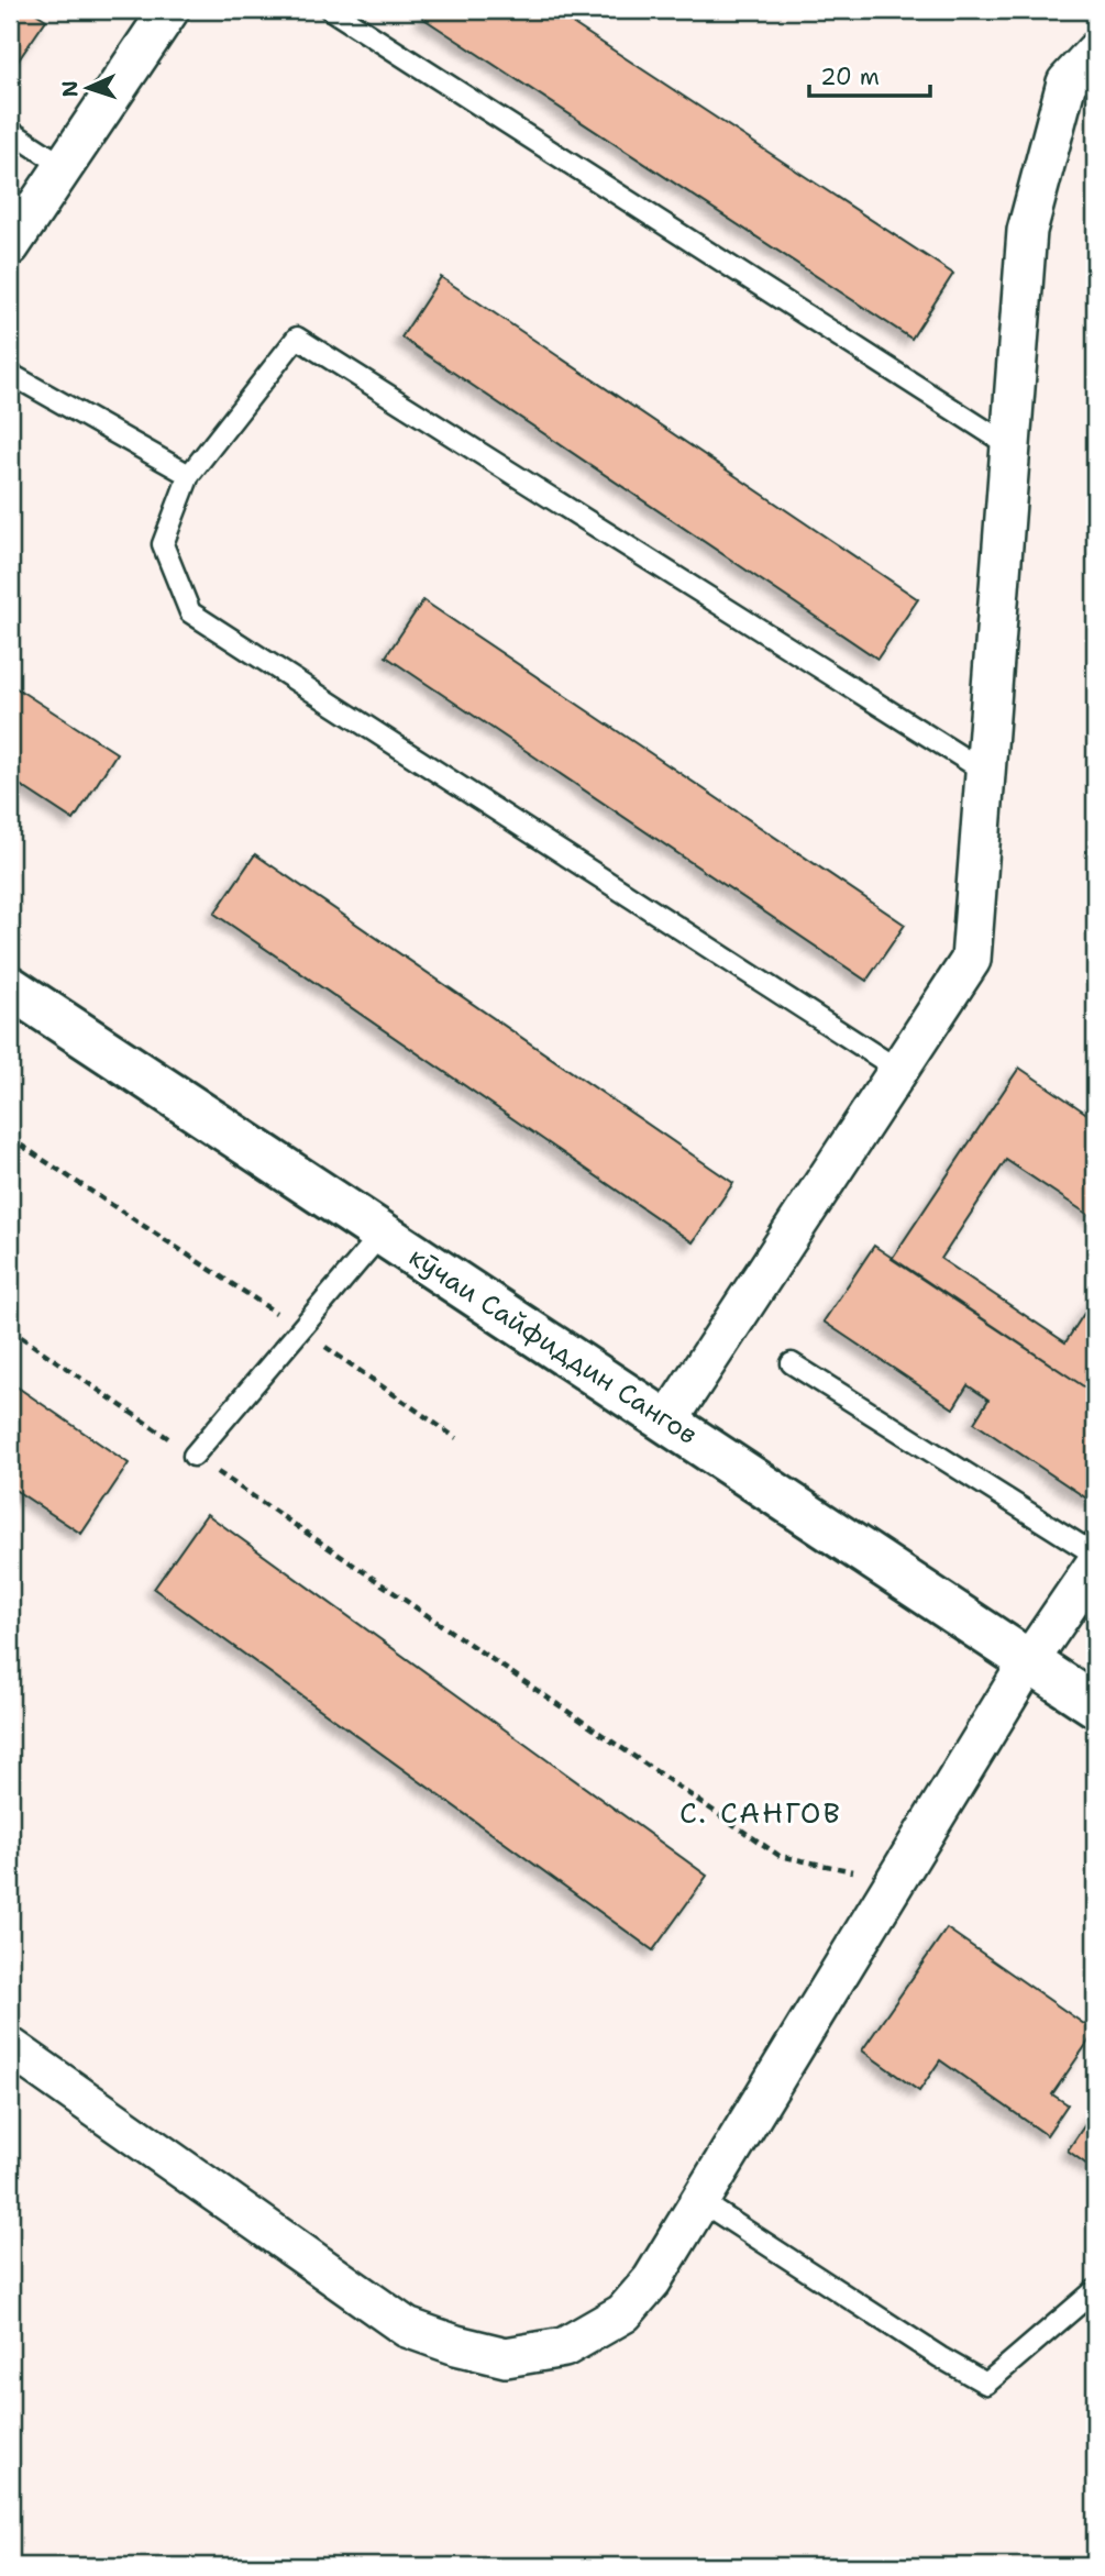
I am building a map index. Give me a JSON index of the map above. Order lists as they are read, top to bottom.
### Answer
{
  "streets": {
    "street": ["кӯчаи Сайфиддин Сангов"]
  },
  "districts": ["С. САНГОВ"],
  "scale_bar": "20 m",
  "north": "left"
}
